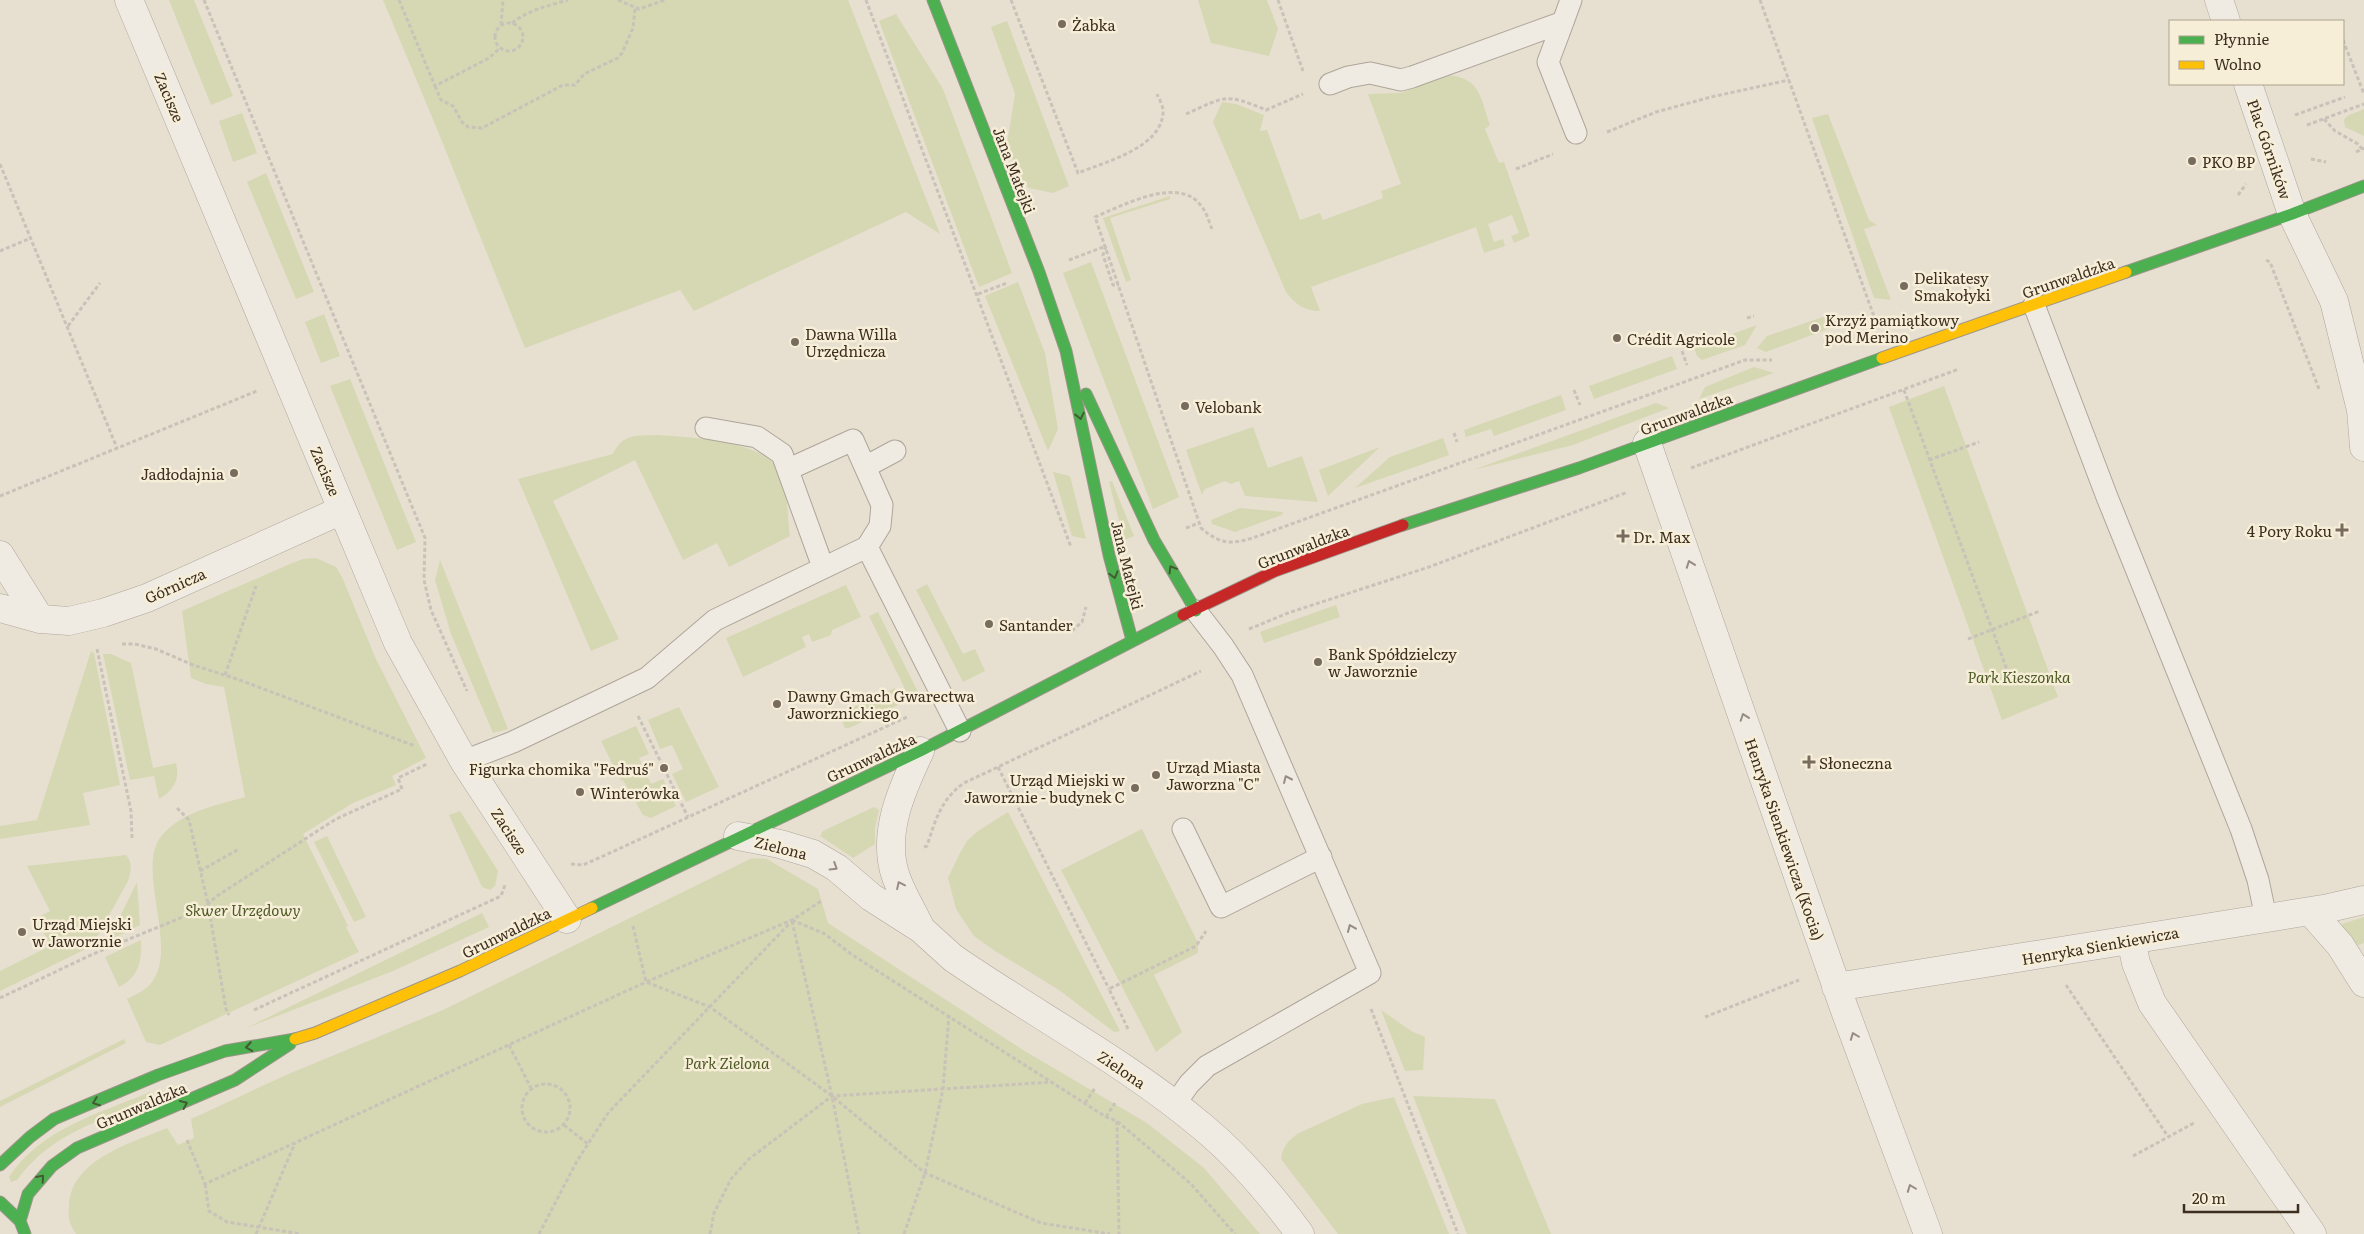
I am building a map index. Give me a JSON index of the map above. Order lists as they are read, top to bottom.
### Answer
{
  "streets": {
    "street": [
      "Zacisze",
      "Plac Górników",
      "Jana Matejki",
      "Grunwaldzka",
      "Górnicza",
      "Henryka Sienkiewicza (Kocia)",
      "Zielona",
      "Henryka Sienkiewicza"
    ]
  },
  "crossings": [
    ["Zacisze", "Grunwaldzka"],
    ["Zacisze", "Górnicza"],
    ["Plac Górników", "Grunwaldzka"],
    ["Jana Matejki", "Grunwaldzka"],
    ["Grunwaldzka", "Henryka Sienkiewicza (Kocia)"],
    ["Grunwaldzka", "Zielona"],
    ["Henryka Sienkiewicza (Kocia)", "Henryka Sienkiewicza"]
  ],
  "one_way": ["Henryka Sienkiewicza (Kocia)"],
  "parks": ["Park Kieszonka", "Skwer Urzędowy", "Park Zielona"],
  "places": {
    "other": [
      "Żabka",
      "PKO BP",
      "Delikatesy Smakołyki",
      "Krzyż pamiątkowy pod Merino",
      "Crédit Agricole",
      "Dawna Willa Urzędnicza",
      "Velobank",
      "Jadłodajnia",
      "Santander",
      "Bank Spółdzielczy w Jaworznie",
      "Dawny Gmach Gwarectwa Jaworznickiego",
      "Figurka chomika \"Fedruś\"",
      "Urząd Miasta Jaworzna \"C\"",
      "Urząd Miejski w Jaworznie - budynek C",
      "Winterówka",
      "Urząd Miejski w Jaworznie"
    ],
    "health": ["4 Pory Roku", "Dr. Max", "Słoneczna"]
  },
  "legend": ["Płynnie", "Wolno"],
  "scale_bar": "20 m"
}
